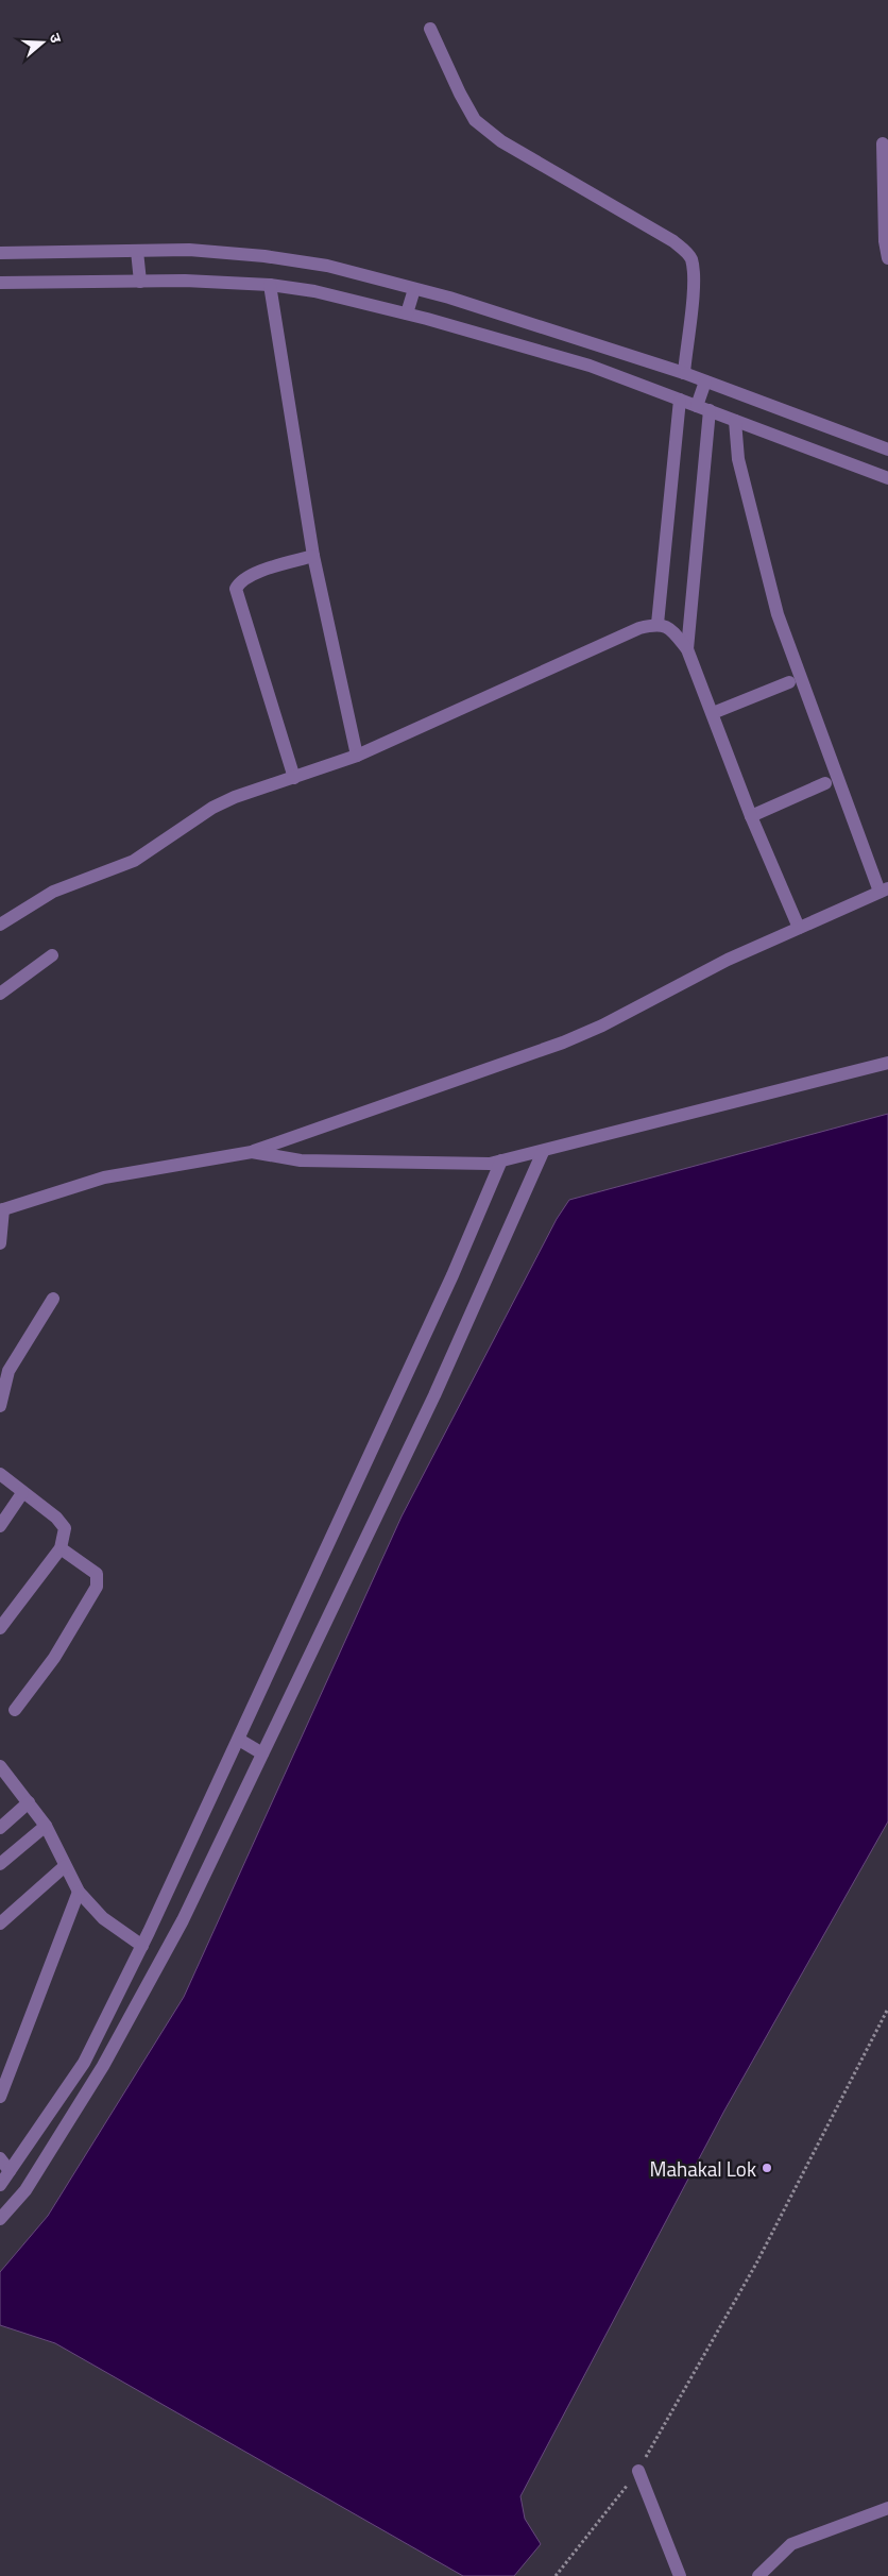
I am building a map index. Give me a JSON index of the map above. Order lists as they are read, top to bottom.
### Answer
{
  "places": ["Mahakal Lok"],
  "north": "right"
}
